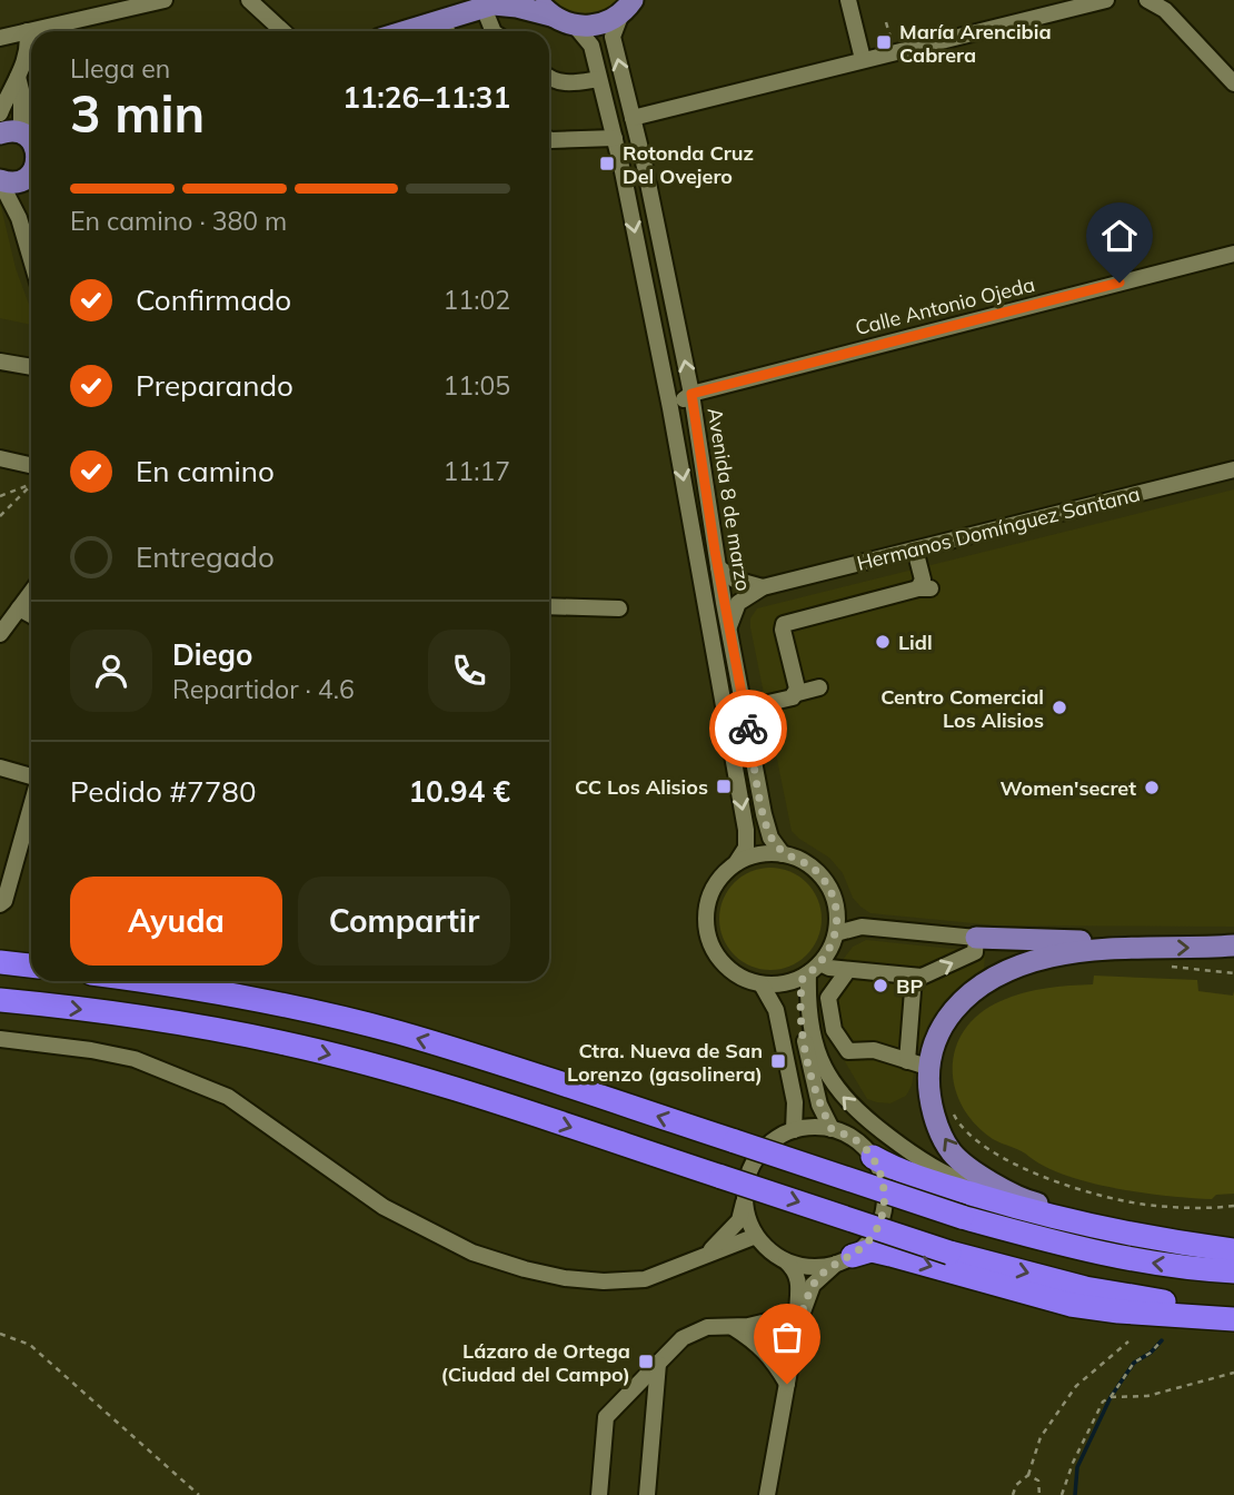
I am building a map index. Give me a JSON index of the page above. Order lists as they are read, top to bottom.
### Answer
{
  "streets": {
    "street": ["Calle Antonio Ojeda", "Avenida 8 de marzo", "Hermanos Domínguez Santana"]
  },
  "crossings": [
    ["Calle Antonio Ojeda", "Avenida 8 de marzo"],
    ["Avenida 8 de marzo", "Hermanos Domínguez Santana"]
  ],
  "places": {
    "transit": [
      "María Arencibia Cabrera",
      "Rotonda Cruz Del Ovejero",
      "CC Los Alisios",
      "Ctra. Nueva de San Lorenzo (gasolinera)",
      "Lázaro de Ortega (Ciudad del Campo)"
    ],
    "other": [
      "Lidl",
      "Centro Comercial Los Alisios",
      "Women'secret",
      "BP"
    ]
  },
  "page": {
    "heading": ["3 min", "Llega en", "11:26–11:31"],
    "panel": [
      "Diego",
      "Repartidor · 4.6",
      "Pedido #7780",
      "10.94 €"
    ],
    "bar": "En camino · 380 m",
    "list": [
      ["Confirmado", "11:02"],
      ["Preparando", "11:05"],
      ["En camino", "11:17"],
      "Entregado"
    ],
    "buttons": ["Ayuda", "Compartir"]
  }
}
